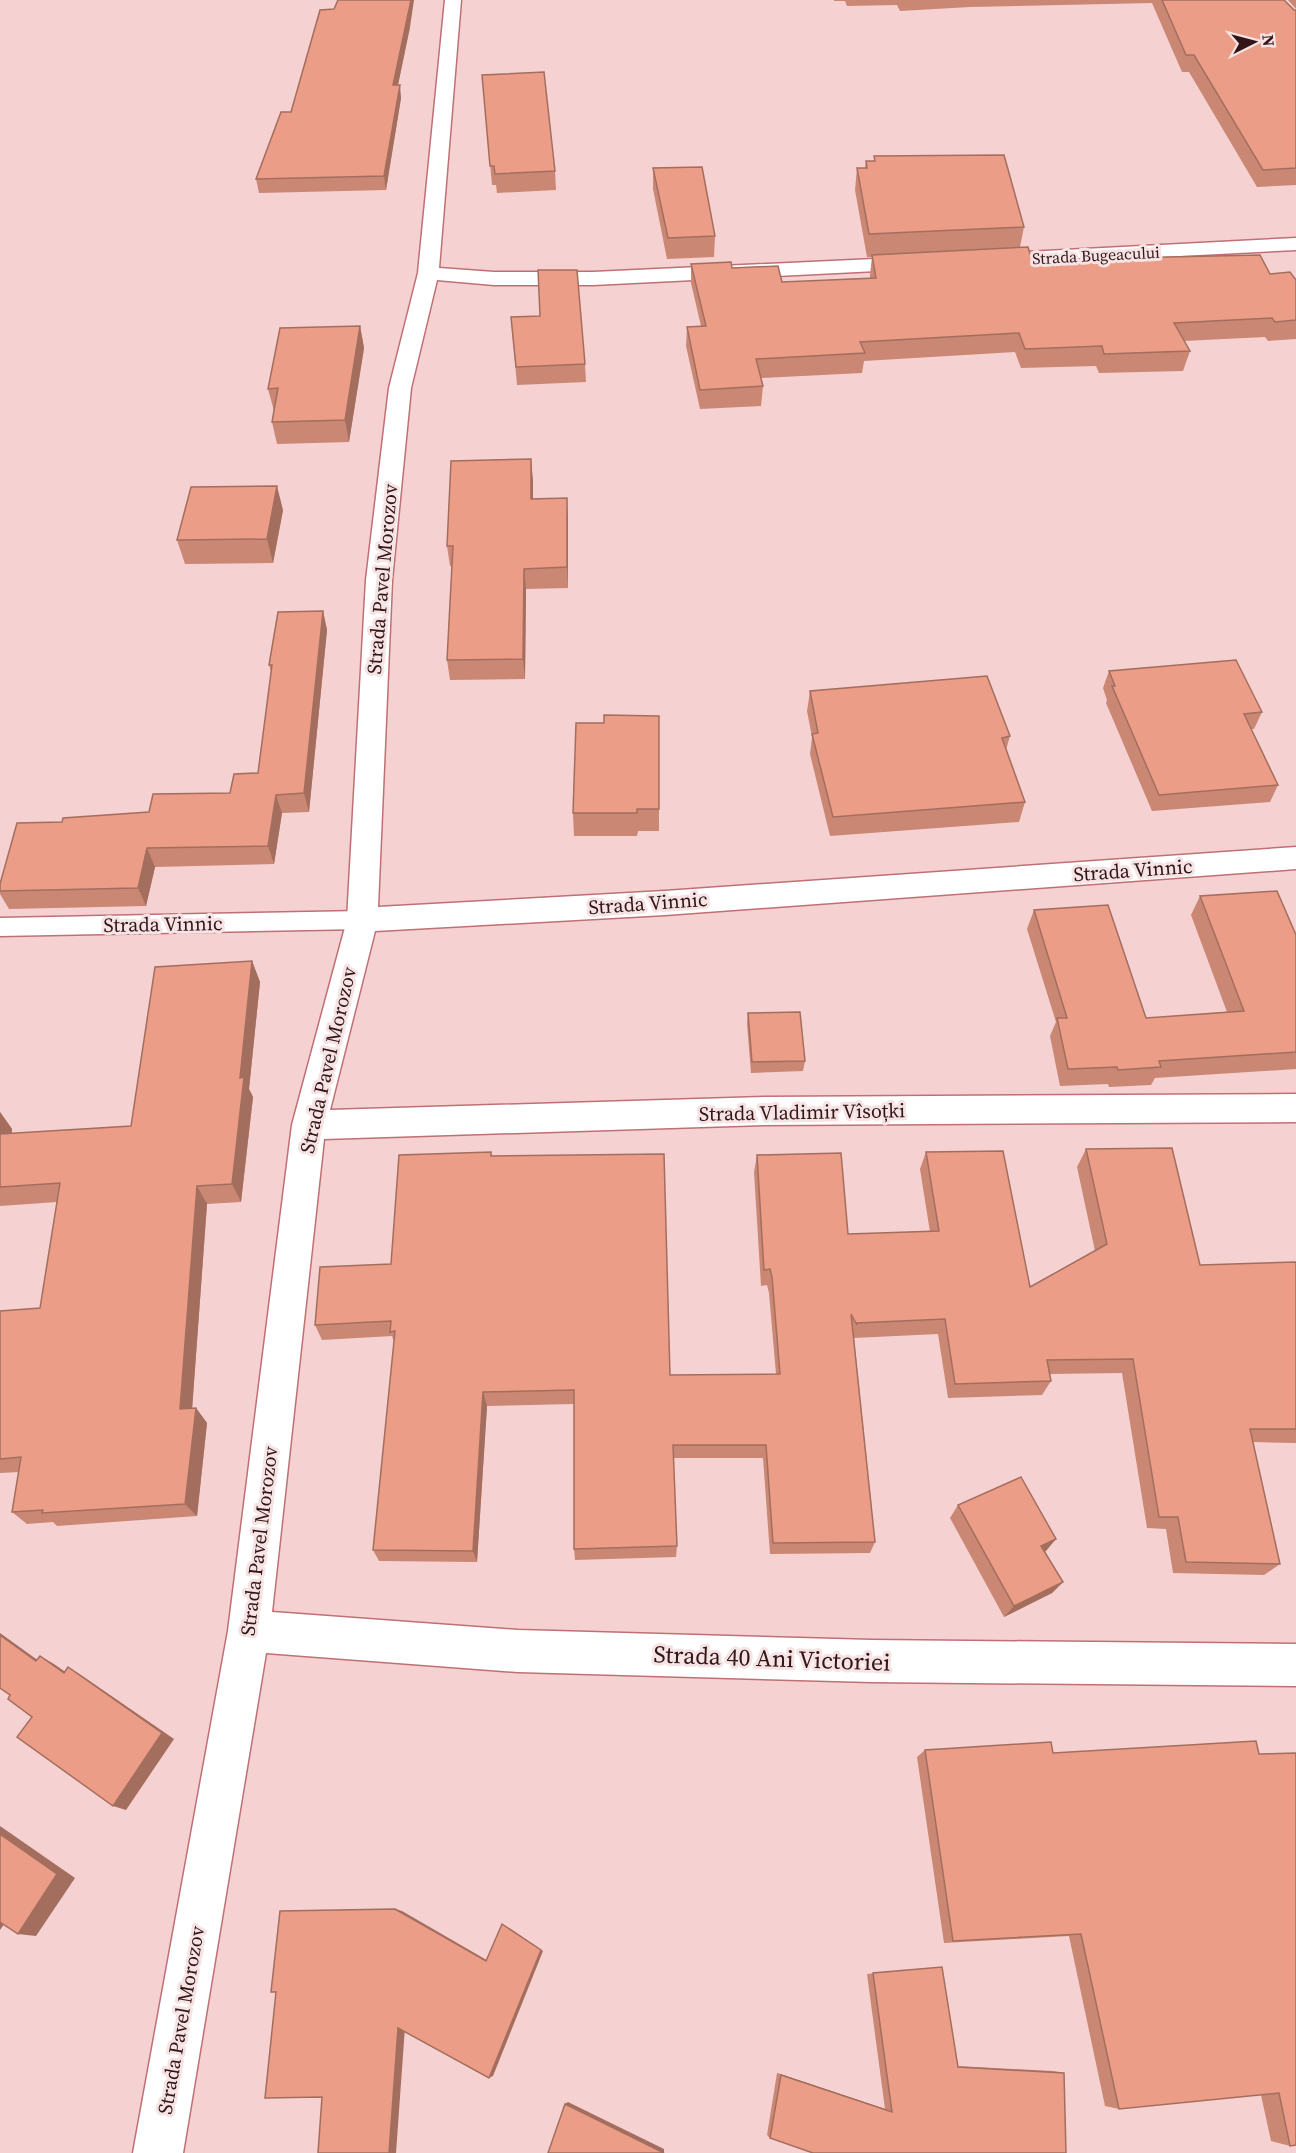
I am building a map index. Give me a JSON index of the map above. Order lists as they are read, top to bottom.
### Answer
{
  "streets": {
    "street": [
      "Strada Bugeacului",
      "Strada Pavel Morozov",
      "Strada Vinnic",
      "Strada Vladimir Vîsoțki",
      "Strada 40 Ani Victoriei"
    ]
  },
  "crossings": [
    ["Strada Pavel Morozov", "Strada Vinnic"],
    ["Strada Pavel Morozov", "Strada Vladimir Vîsoțki"],
    ["Strada Pavel Morozov", "Strada 40 Ani Victoriei"]
  ],
  "north": "right"
}
